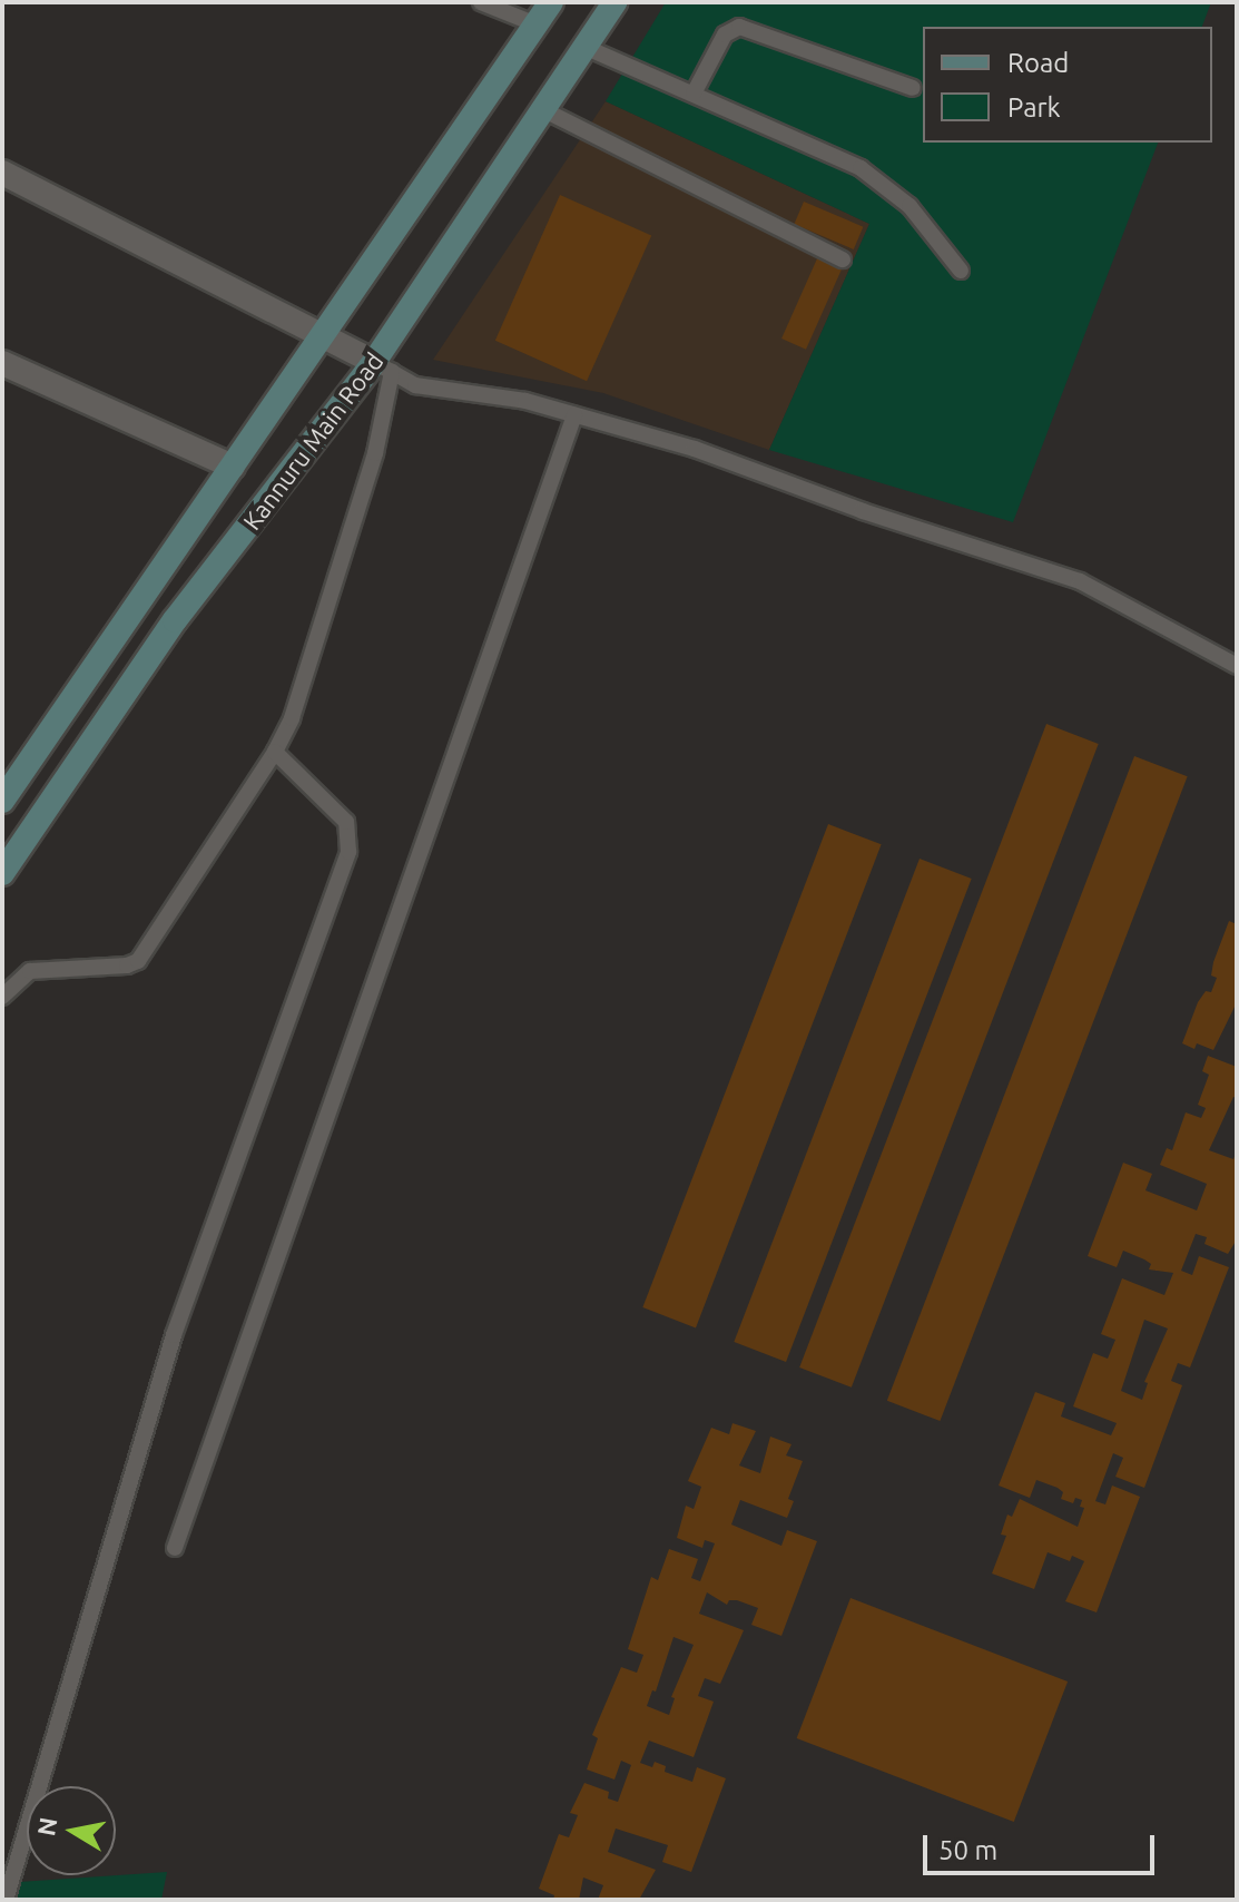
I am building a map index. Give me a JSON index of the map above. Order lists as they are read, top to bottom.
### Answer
{
  "streets": {
    "main road": ["Kannuru Main Road"]
  },
  "legend": ["Road", "Park"],
  "scale_bar": "50 m",
  "north": "left"
}
